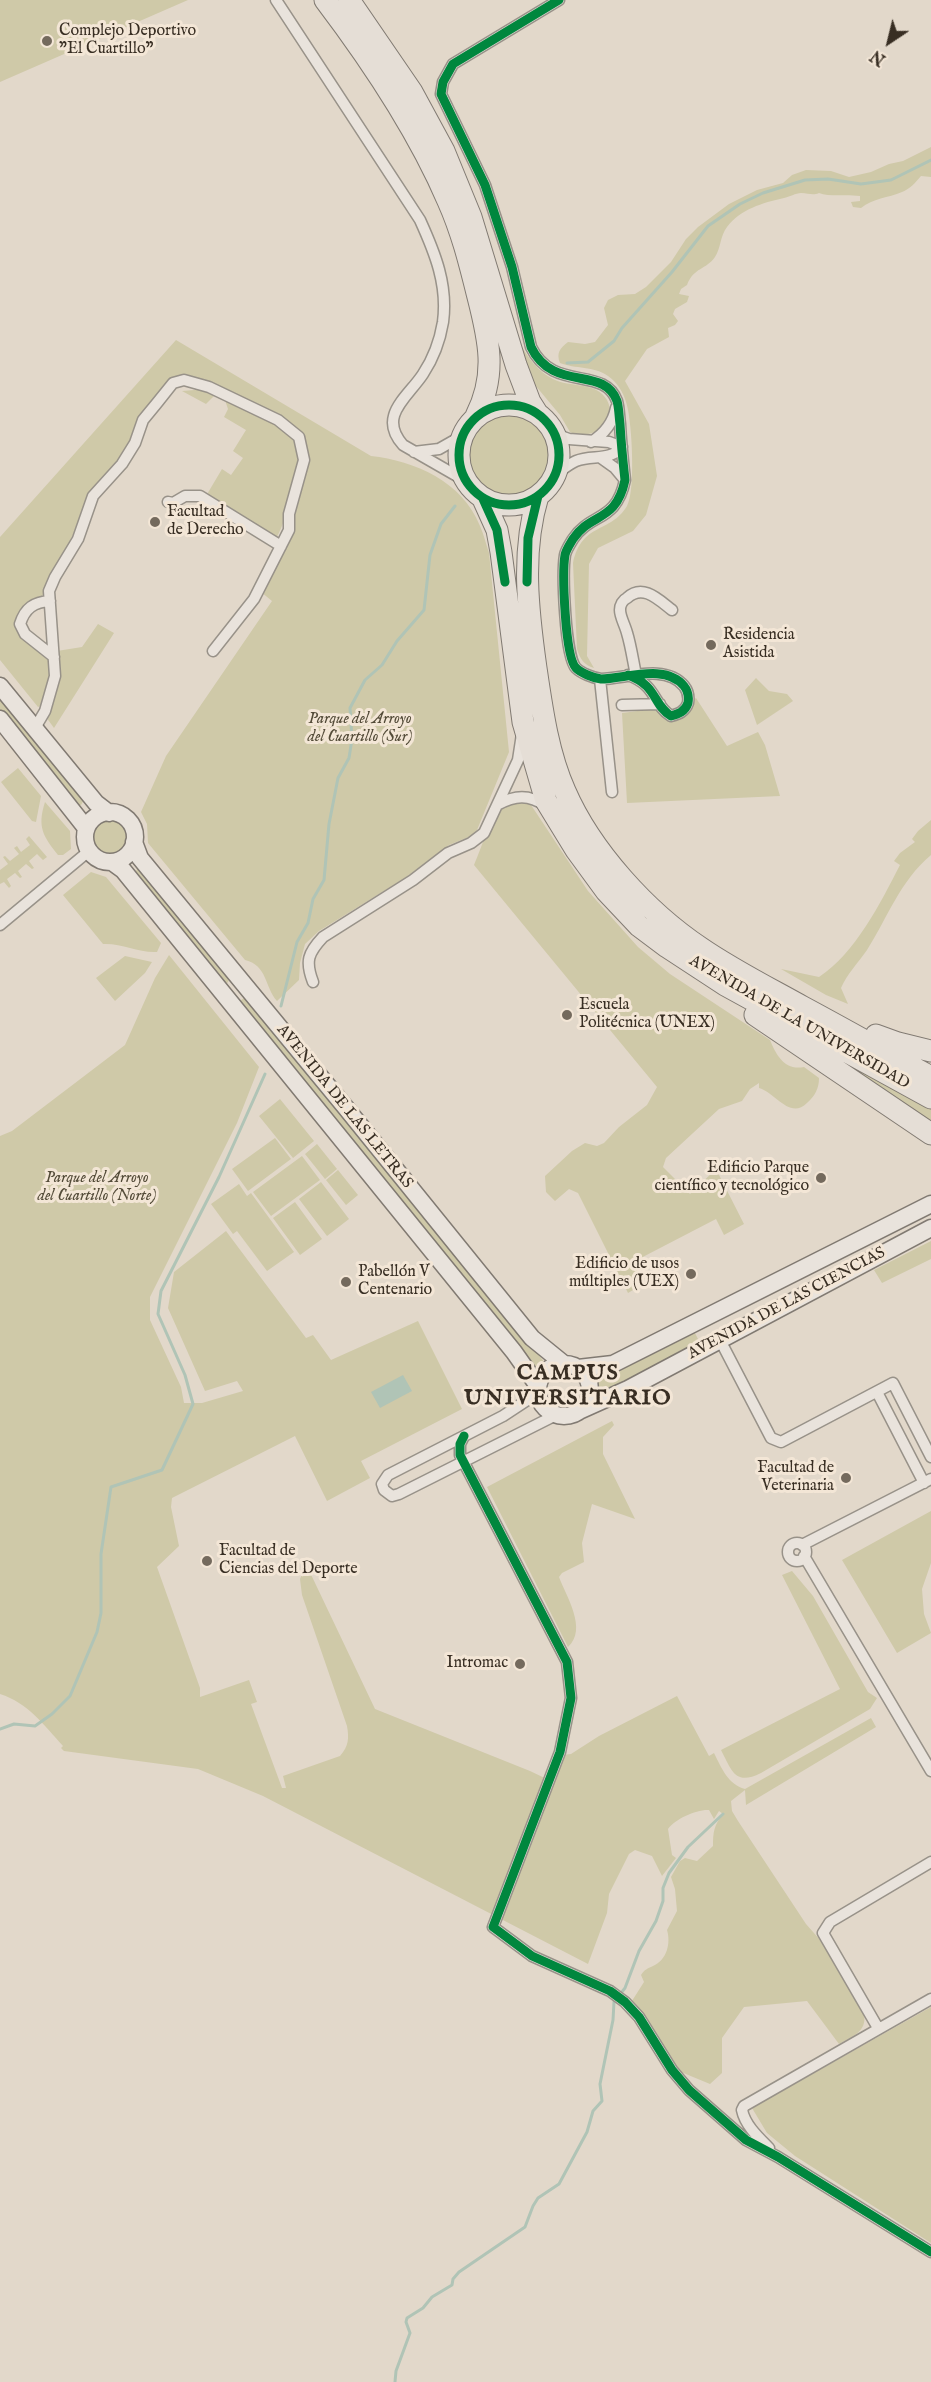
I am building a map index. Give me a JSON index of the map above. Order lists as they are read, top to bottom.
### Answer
{
  "streets": {
    "highway": ["AVENIDA DE LA UNIVERSIDAD"],
    "main road": ["AVENIDA DE LAS LETRAS", "AVENIDA DE LAS CIENCIAS"]
  },
  "crossings": [
    ["AVENIDA DE LAS LETRAS", "AVENIDA DE LAS CIENCIAS"]
  ],
  "districts": ["CAMPUS UNIVERSITARIO"],
  "parks": ["Parque del Arroyo del Cuartillo (Sur)", "Parque del Arroyo del Cuartillo (Norte)"],
  "places": [
    "Complejo Deportivo \"El Cuartillo\"",
    "Facultad de Derecho",
    "Residencia Asistida",
    "Escuela Politécnica (UNEX)",
    "Edificio Parque científico y tecnológico",
    "Edificio de usos múltiples (UEX)",
    "Pabellón V Centenario",
    "Facultad de Veterinaria",
    "Facultad de Ciencias del Deporte",
    "Intromac"
  ],
  "north": "bottom left"
}
